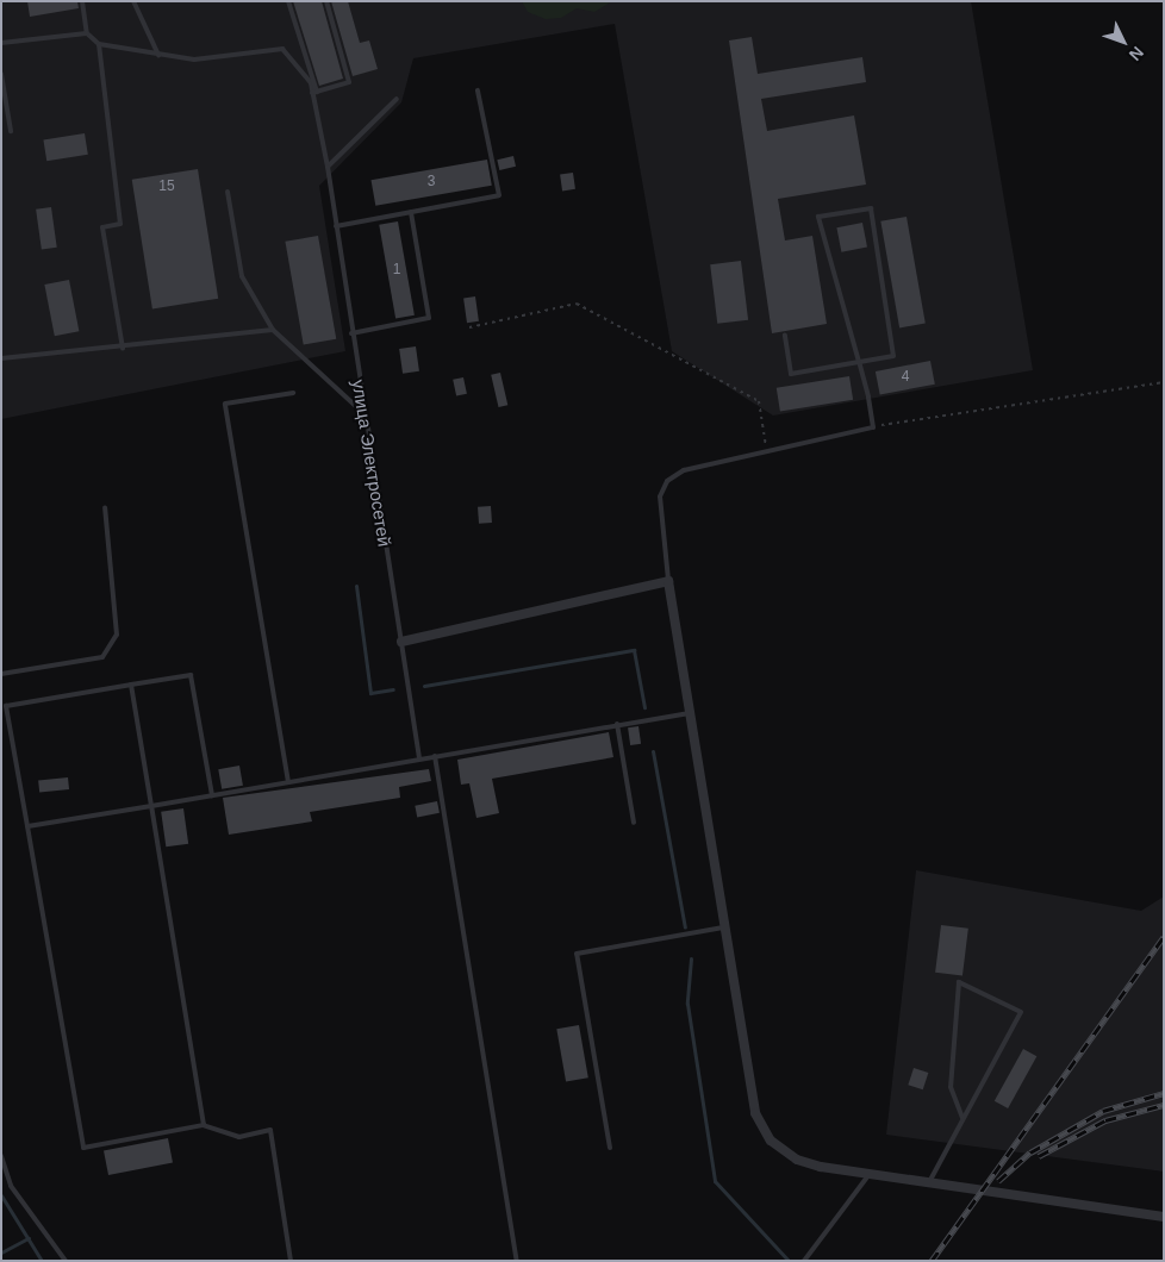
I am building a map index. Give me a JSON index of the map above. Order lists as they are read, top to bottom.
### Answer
{
  "streets": {
    "lane": ["улица Электросетей"]
  },
  "house_numbers": [
    "3",
    "15",
    "1",
    "4"
  ],
  "north": "bottom right"
}
